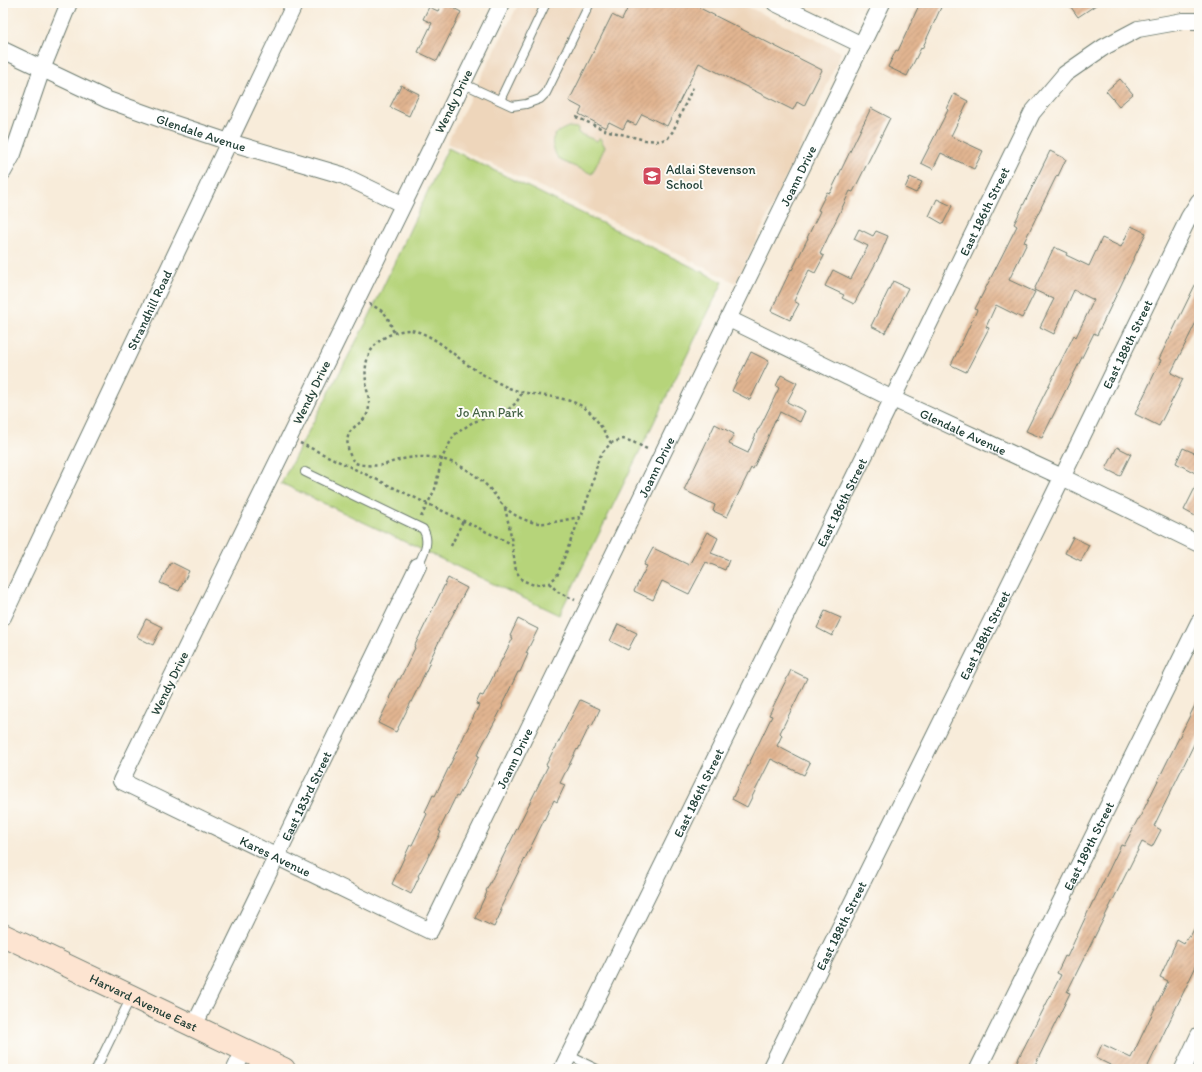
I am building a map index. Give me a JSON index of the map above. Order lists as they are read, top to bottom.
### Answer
{
  "streets": {
    "main road": ["Harvard Avenue East"],
    "street": [
      "Wendy Drive",
      "Glendale Avenue",
      "Joann Drive",
      "East 186th Street",
      "Strandhill Road",
      "East 188th Street",
      "East 183rd Street",
      "East 189th Street",
      "Kares Avenue"
    ]
  },
  "crossings": [
    ["Wendy Drive", "Glendale Avenue"],
    ["Wendy Drive", "Kares Avenue"],
    ["Glendale Avenue", "Joann Drive"],
    ["Glendale Avenue", "East 186th Street"],
    ["Glendale Avenue", "Strandhill Road"],
    ["Glendale Avenue", "East 188th Street"],
    ["Joann Drive", "Kares Avenue"],
    ["East 183rd Street", "Kares Avenue"],
    ["East 183rd Street", "Harvard Avenue East"]
  ],
  "parks": ["Jo Ann Park"],
  "places": {
    "school or university": ["Adlai Stevenson School"]
  }
}
